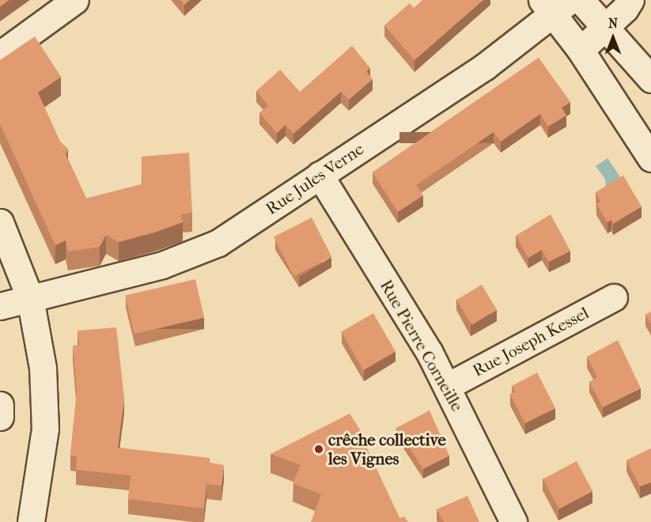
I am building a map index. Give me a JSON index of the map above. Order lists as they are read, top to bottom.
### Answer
{
  "streets": {
    "street": ["Rue Jules Verne", "Rue Joseph Kessel", "Rue Pierre Corneille"]
  },
  "crossings": [
    ["Rue Jules Verne", "Rue Pierre Corneille"],
    ["Rue Joseph Kessel", "Rue Pierre Corneille"]
  ],
  "places": ["crêche collective les Vignes"],
  "north": "top"
}
